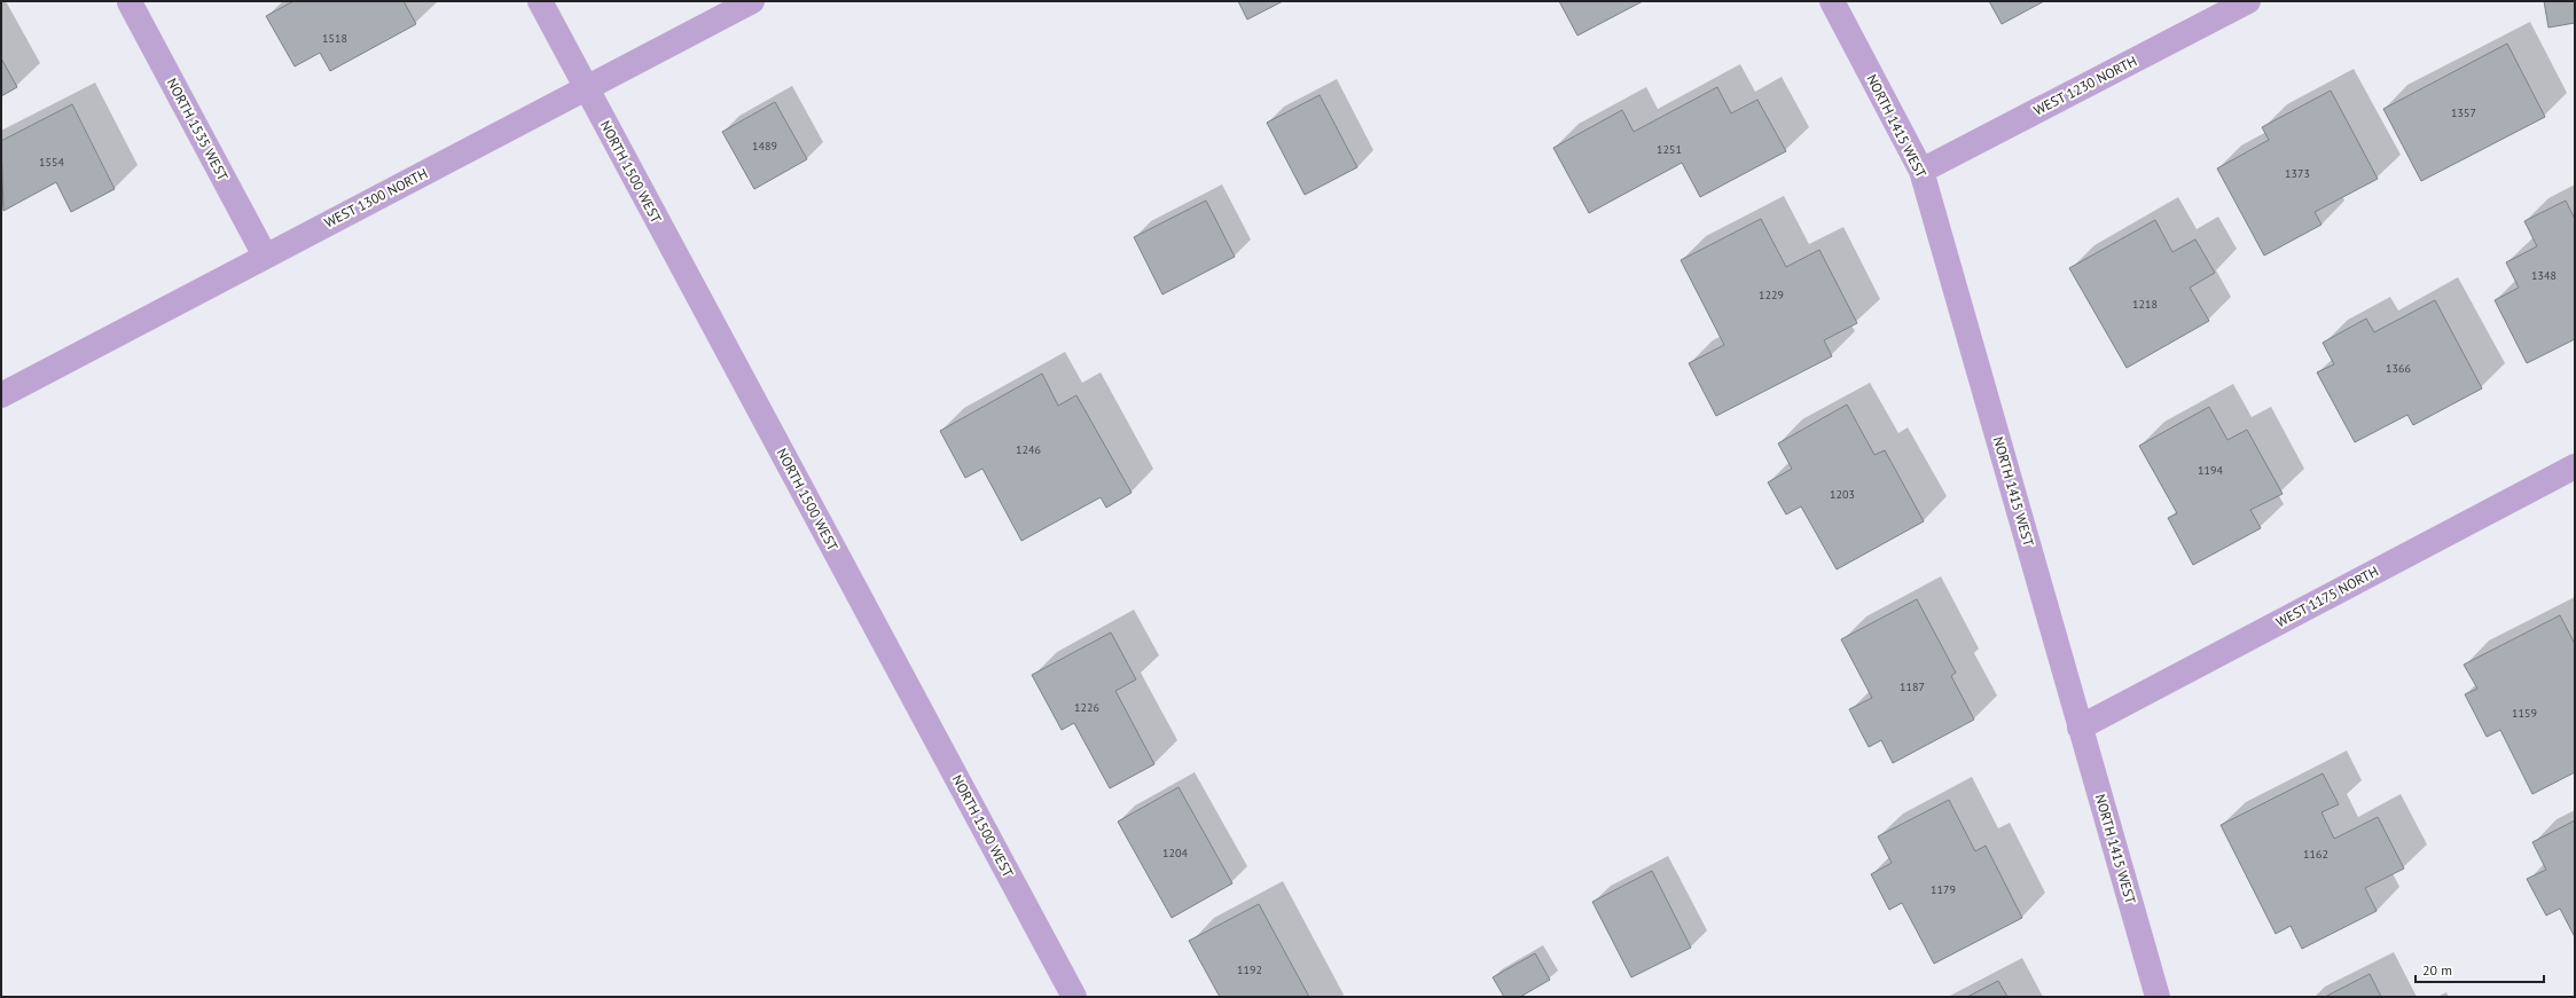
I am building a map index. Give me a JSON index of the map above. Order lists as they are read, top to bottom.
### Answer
{
  "streets": {
    "street": [
      "WEST 1230 NORTH",
      "NORTH 1415 WEST",
      "NORTH 1535 WEST",
      "NORTH 1500 WEST",
      "WEST 1300 NORTH",
      "WEST 1175 NORTH"
    ]
  },
  "crossings": [
    ["WEST 1230 NORTH", "NORTH 1415 WEST"],
    ["NORTH 1415 WEST", "WEST 1175 NORTH"],
    ["NORTH 1535 WEST", "WEST 1300 NORTH"],
    ["NORTH 1500 WEST", "WEST 1300 NORTH"]
  ],
  "house_numbers": [
    "1518",
    "1357",
    "1489",
    "1251",
    "1554",
    "1373",
    "1348",
    "1229",
    "1218",
    "1366",
    "1246",
    "1194",
    "1203",
    "1187",
    "1226",
    "1159",
    "1204",
    "1162",
    "1179",
    "1192"
  ],
  "scale_bar": "20 m"
}
